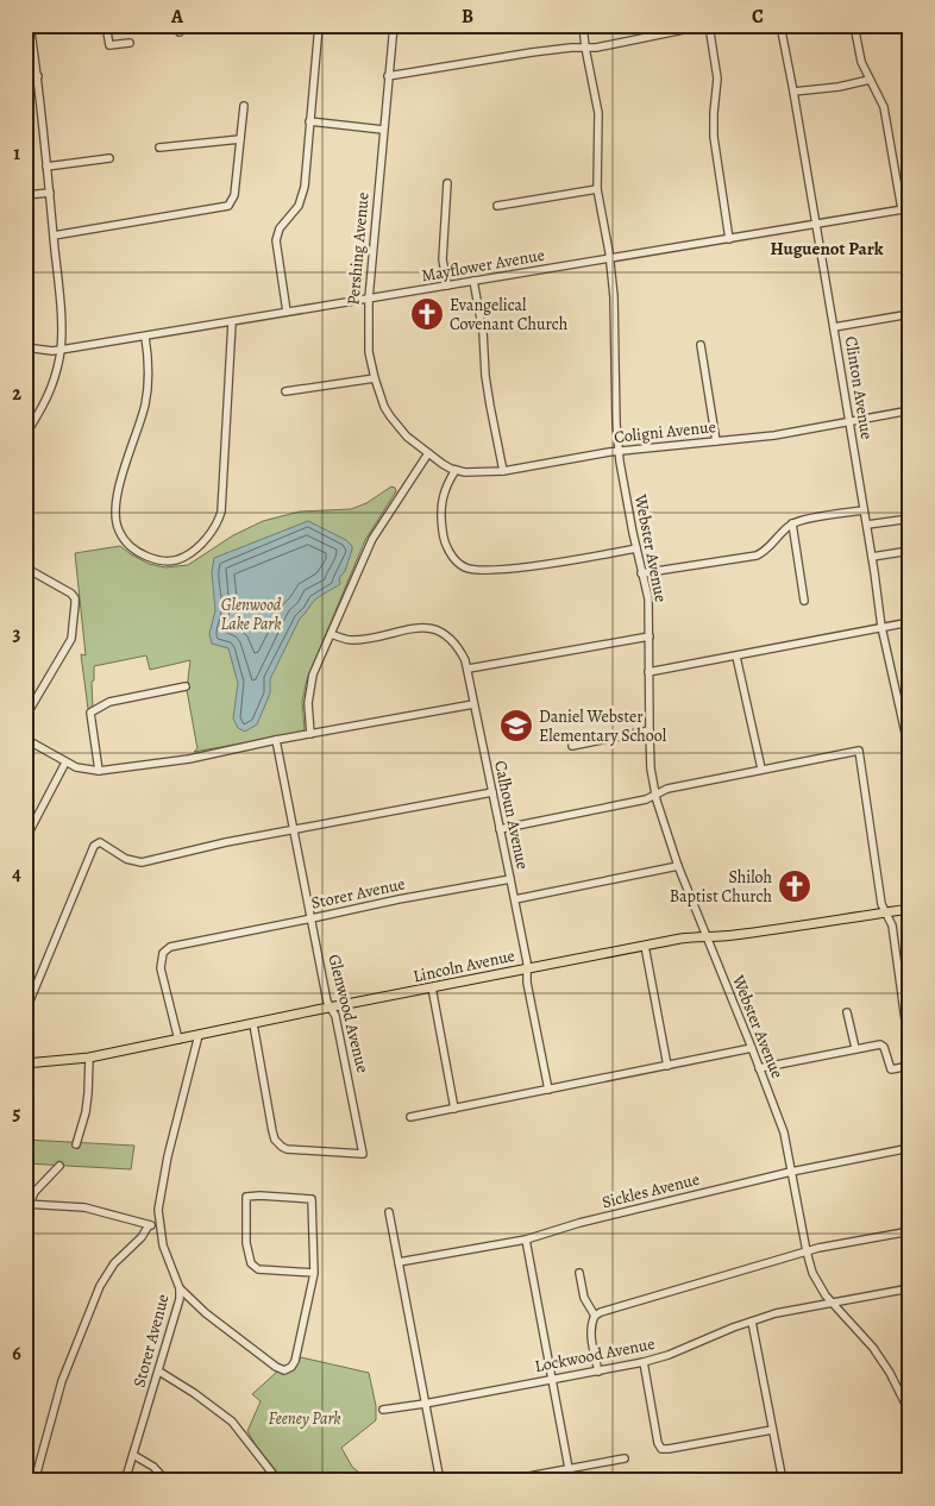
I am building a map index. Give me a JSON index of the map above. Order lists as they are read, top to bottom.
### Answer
{
  "streets": {
    "main road": ["Lincoln Avenue"],
    "street": [
      "Pershing Avenue",
      "Mayflower Avenue",
      "Clinton Avenue",
      "Coligni Avenue",
      "Webster Avenue",
      "Calhoun Avenue",
      "Storer Avenue",
      "Glenwood Avenue",
      "Sickles Avenue",
      "Lockwood Avenue"
    ]
  },
  "crossings": [
    ["Pershing Avenue", "Mayflower Avenue"],
    ["Pershing Avenue", "Coligni Avenue"],
    ["Mayflower Avenue", "Clinton Avenue"],
    ["Mayflower Avenue", "Webster Avenue"],
    ["Clinton Avenue", "Coligni Avenue"],
    ["Coligni Avenue", "Webster Avenue"],
    ["Webster Avenue", "Lincoln Avenue"],
    ["Webster Avenue", "Sickles Avenue"],
    ["Webster Avenue", "Lockwood Avenue"],
    ["Calhoun Avenue", "Storer Avenue"],
    ["Calhoun Avenue", "Lincoln Avenue"],
    ["Storer Avenue", "Lincoln Avenue"],
    ["Storer Avenue", "Glenwood Avenue"],
    ["Lincoln Avenue", "Glenwood Avenue"]
  ],
  "districts": ["Huguenot Park"],
  "parks": ["Glenwood Lake Park", "Feeney Park"],
  "places": {
    "church": ["Evangelical Covenant Church", "Shiloh Baptist Church"],
    "school or university": ["Daniel Webster Elementary School"]
  },
  "grid": {
    "columns": ["A", "B", "C"],
    "rows": [
      "1",
      "2",
      "3",
      "4",
      "5",
      "6"
    ]
  }
}
